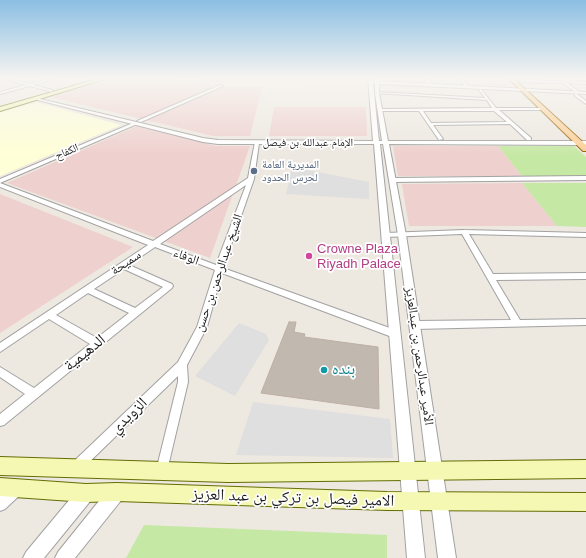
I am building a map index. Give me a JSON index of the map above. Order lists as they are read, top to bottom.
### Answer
{
  "streets": {
    "main road": ["الامير فيصل بن تركي بن عبد العزيز"],
    "street": [
      "الإمام عبدالله بن فيصل",
      "الكفاح",
      "الوفاء",
      "سميحة",
      "الشيخ عبدالرحمن بن حسن",
      "الدهيمية",
      "الأمير عبدالرحمن بن عبدالعزيز",
      "الزويدي"
    ]
  },
  "crossings": [
    ["الإمام عبدالله بن فيصل", "الكفاح"],
    ["الإمام عبدالله بن فيصل", "الشيخ عبدالرحمن بن حسن"],
    ["الإمام عبدالله بن فيصل", "الأمير عبدالرحمن بن عبدالعزيز"],
    ["الوفاء", "سميحة"],
    ["الوفاء", "الشيخ عبدالرحمن بن حسن"],
    ["الوفاء", "الأمير عبدالرحمن بن عبدالعزيز"],
    ["سميحة", "الشيخ عبدالرحمن بن حسن"],
    ["سميحة", "الدهيمية"],
    ["الشيخ عبدالرحمن بن حسن", "الزويدي"],
    ["الشيخ عبدالرحمن بن حسن", "الامير فيصل بن تركي بن عبد العزيز"],
    ["الأمير عبدالرحمن بن عبدالعزيز", "الامير فيصل بن تركي بن عبد العزيز"],
    ["الزويدي", "الامير فيصل بن تركي بن عبد العزيز"]
  ],
  "places": ["المديرية العامة لحرس الحدود", "Crowne Plaza Riyadh Palace", "بنده"]
}
